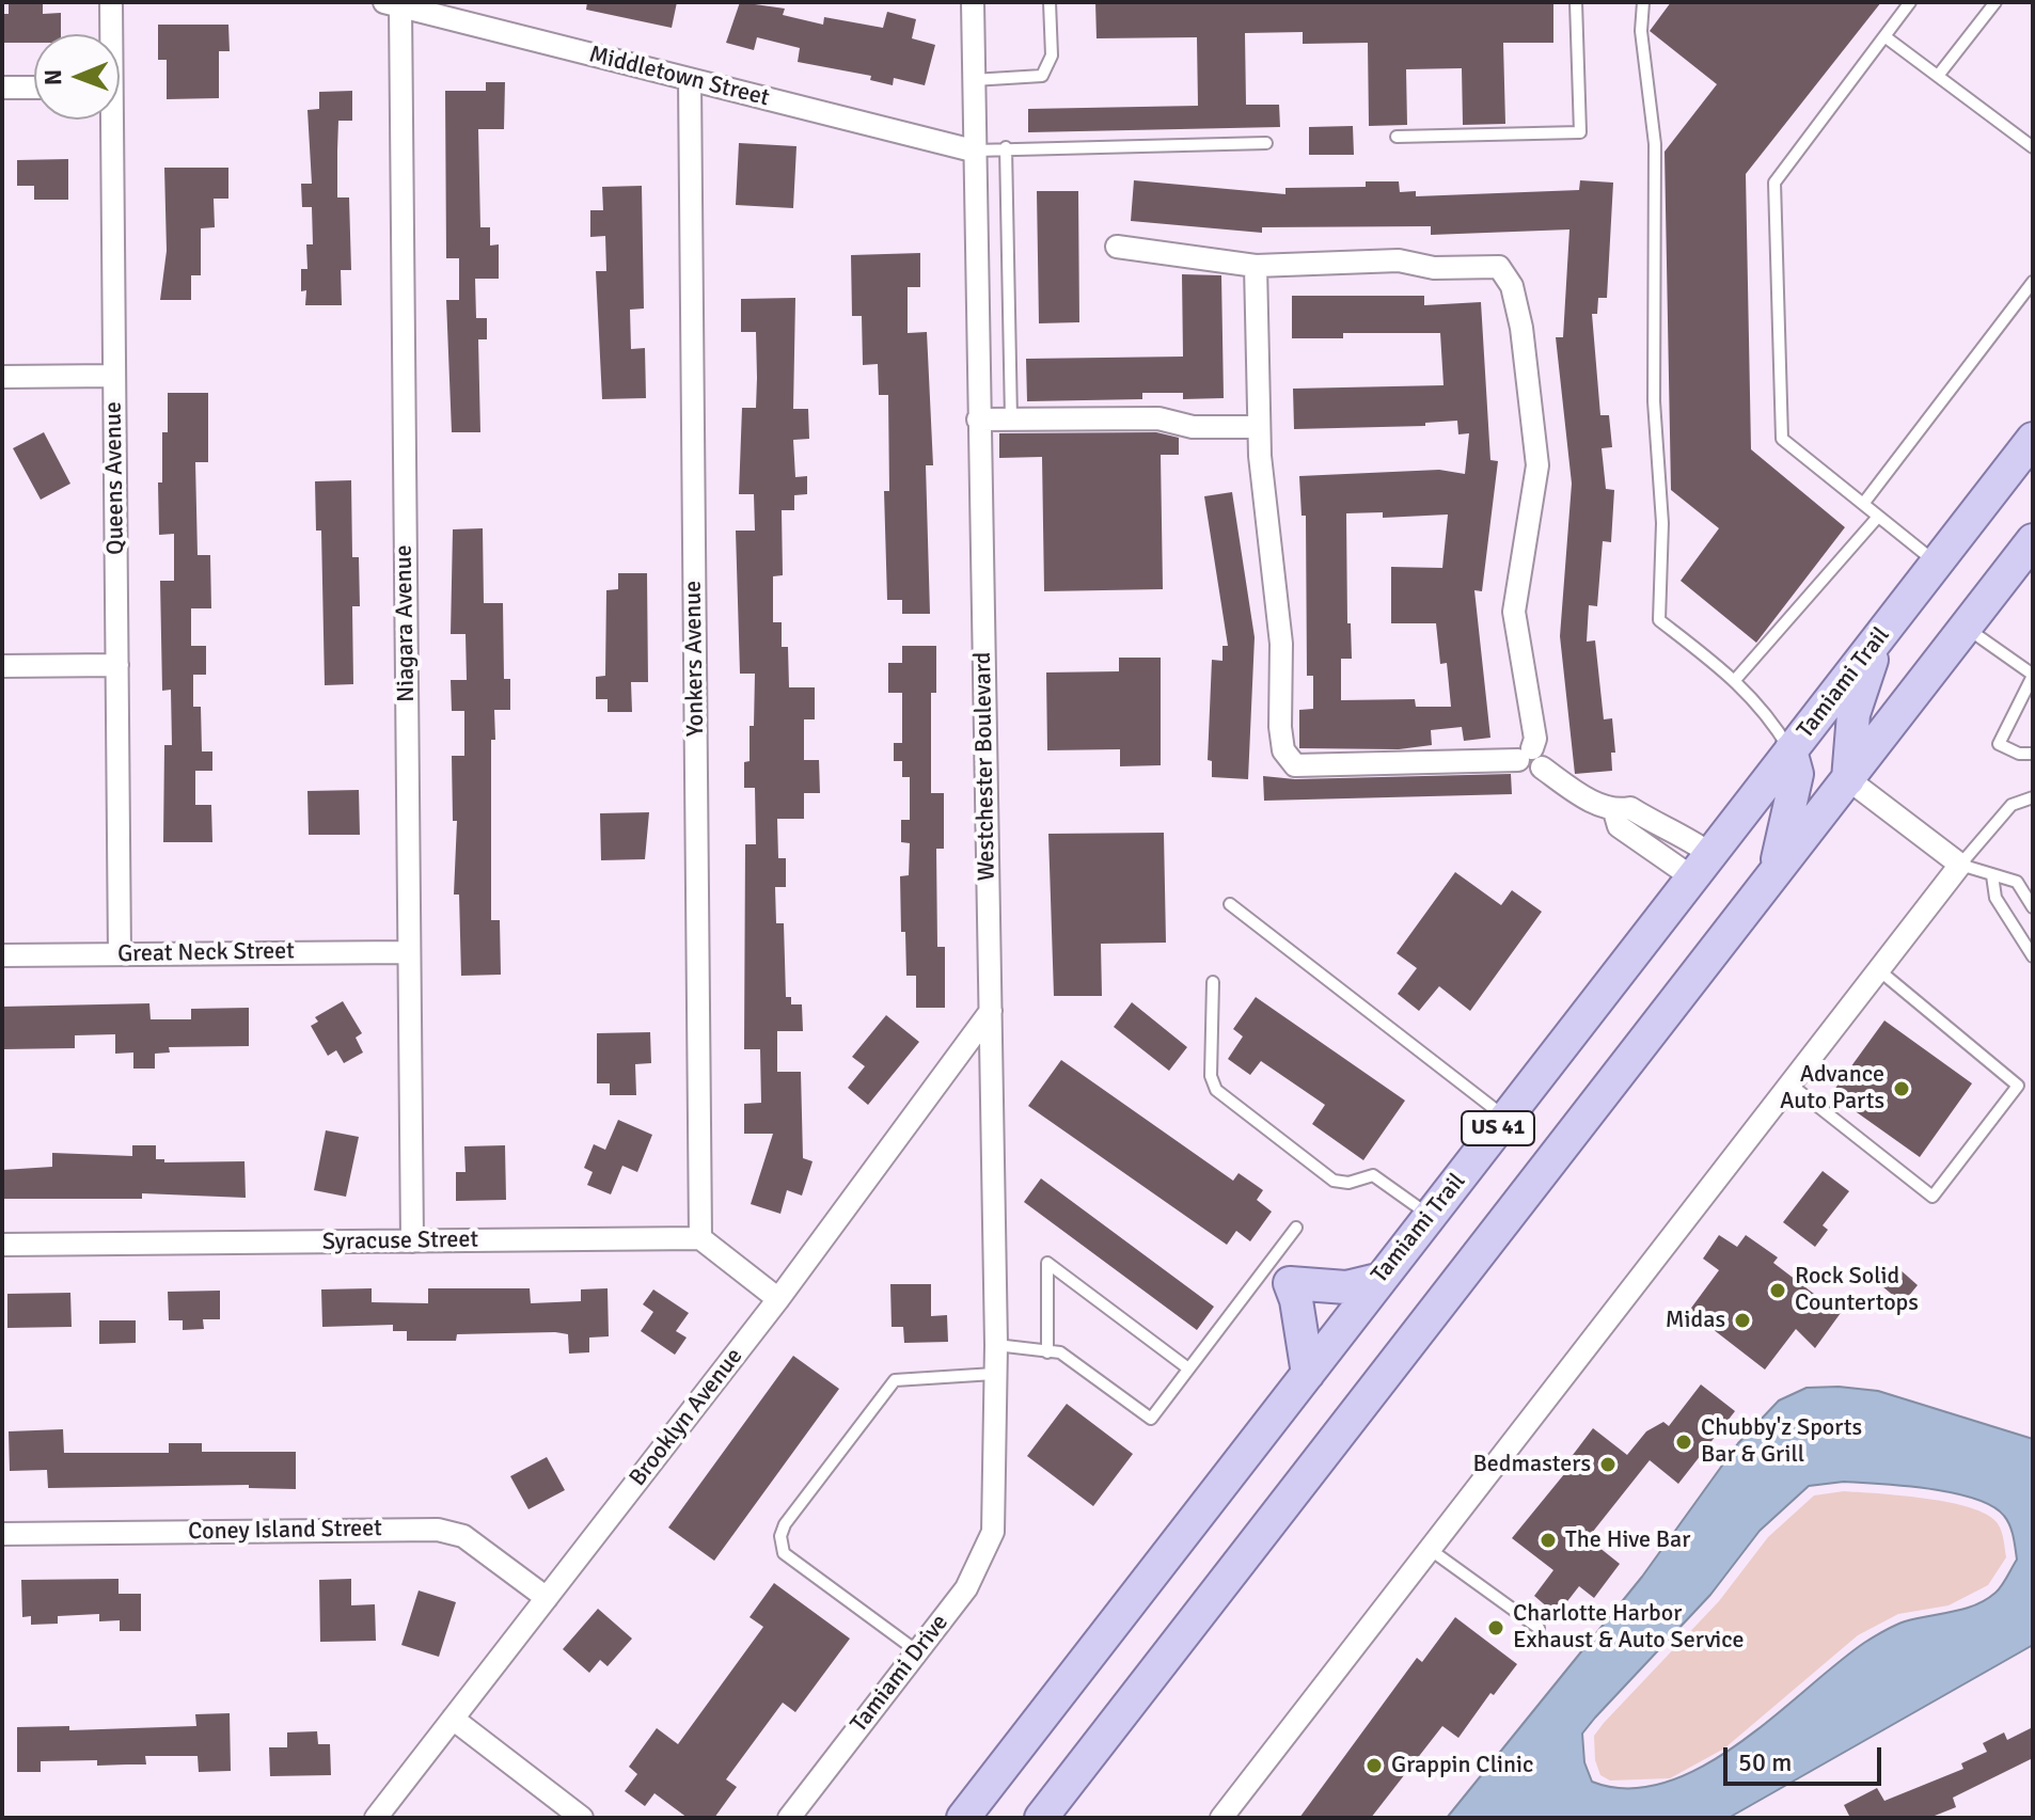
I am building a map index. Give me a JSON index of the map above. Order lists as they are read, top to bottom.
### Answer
{
  "streets": {
    "main road": ["Tamiami Trail", "US 41"],
    "street": [
      "Middletown Street",
      "Queens Avenue",
      "Niagara Avenue",
      "Yonkers Avenue",
      "Westchester Boulevard",
      "Great Neck Street",
      "Syracuse Street",
      "Brooklyn Avenue",
      "Coney Island Street",
      "Tamiami Drive"
    ]
  },
  "crossings": [
    ["Middletown Street", "Niagara Avenue"],
    ["Middletown Street", "Yonkers Avenue"],
    ["Middletown Street", "Westchester Boulevard"],
    ["Queens Avenue", "Great Neck Street"],
    ["Niagara Avenue", "Great Neck Street"],
    ["Niagara Avenue", "Syracuse Street"],
    ["Yonkers Avenue", "Syracuse Street"],
    ["Westchester Boulevard", "Brooklyn Avenue"],
    ["Westchester Boulevard", "Tamiami Drive"],
    ["Brooklyn Avenue", "Coney Island Street"]
  ],
  "places": [
    "Advance Auto Parts",
    "Rock Solid Countertops",
    "Midas",
    "Chubby'z Sports Bar & Grill",
    "Bedmasters",
    "The Hive Bar",
    "Charlotte Harbor Exhaust & Auto Service",
    "Grappin Clinic"
  ],
  "scale_bar": "50 m",
  "north": "left"
}
